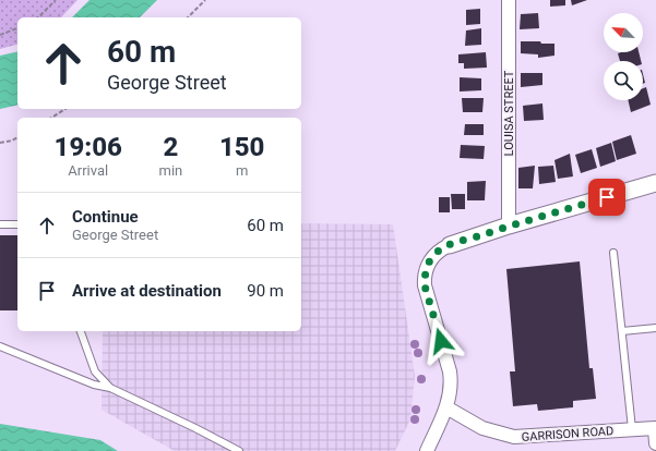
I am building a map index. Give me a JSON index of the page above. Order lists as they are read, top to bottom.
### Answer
{
  "streets": {
    "street": ["LOUISA STREET", "GARRISON ROAD"]
  },
  "north": "top left",
  "page": {
    "turn": ["60 m", "George Street"],
    "eta": [
      "19:06",
      "Arrival",
      "2",
      "min",
      "150",
      "m"
    ],
    "list": [
      {
        "name": "Continue",
        "note": "George Street",
        "value": "60 m"
      },
      {
        "name": "Arrive at destination",
        "value": "90 m"
      }
    ]
  }
}
